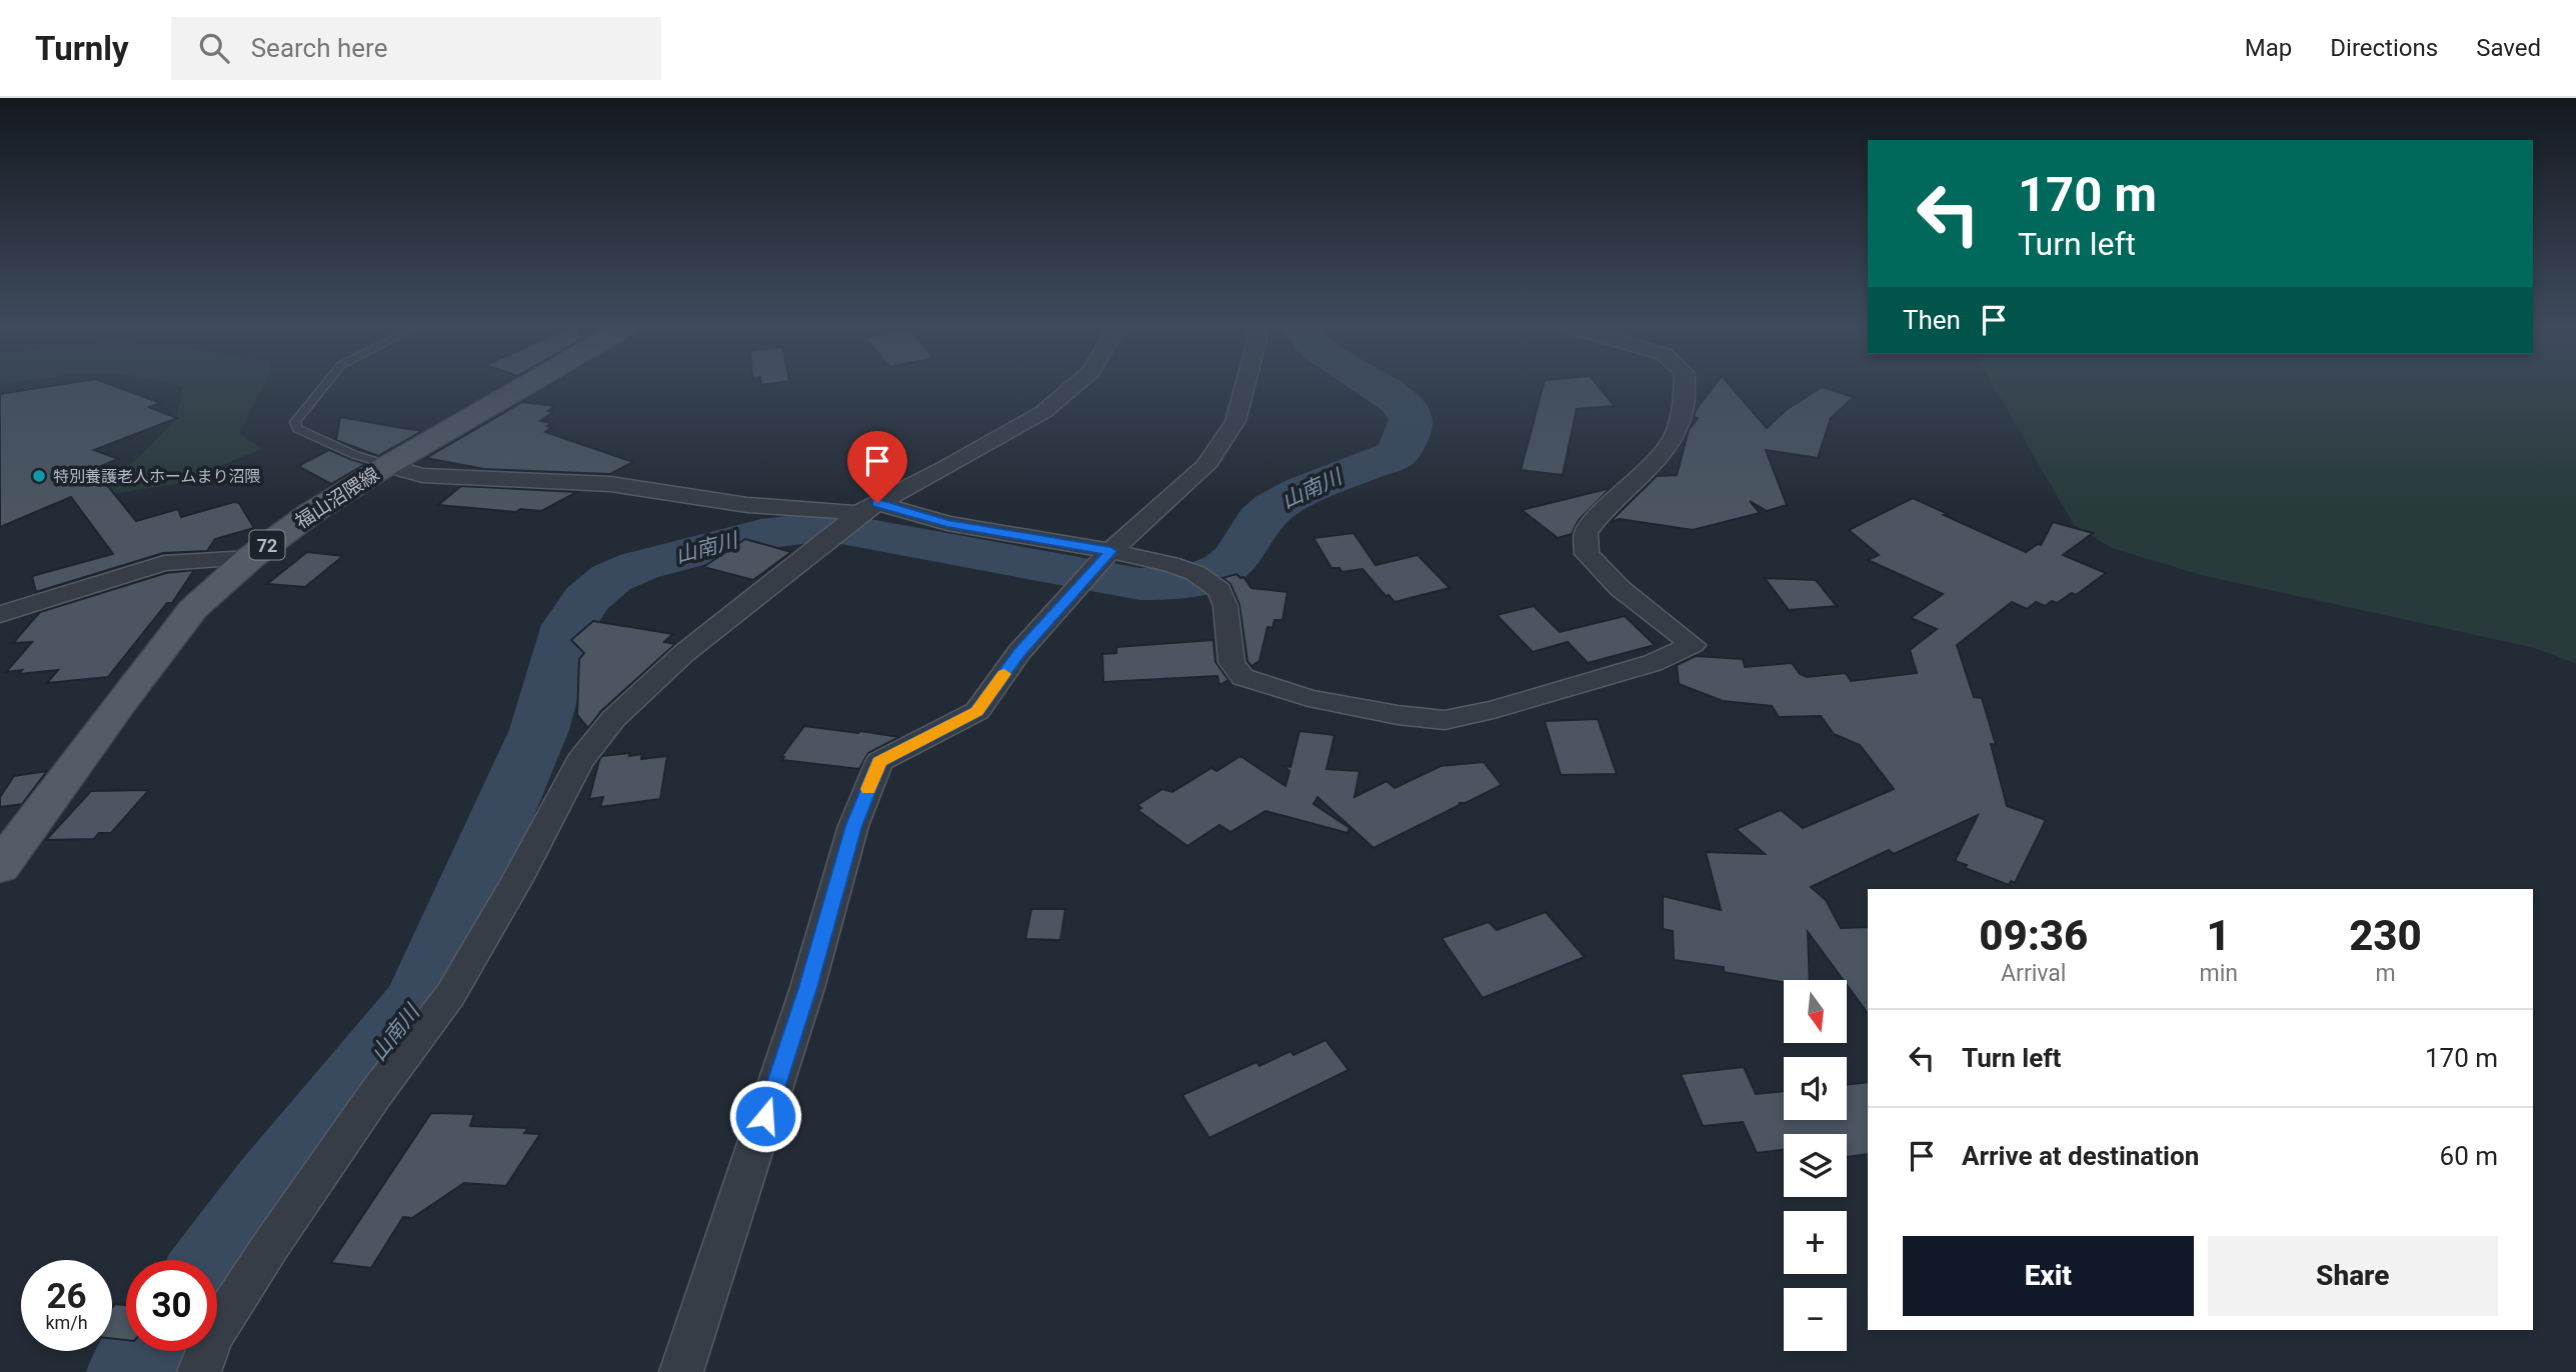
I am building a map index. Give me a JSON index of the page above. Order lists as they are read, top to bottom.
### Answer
{
  "streets": {
    "main road": ["福山沼隈線", "72"]
  },
  "water": ["山南川"],
  "places": ["特別養護老人ホームまり沼隈"],
  "north": "bottom",
  "page": {
    "header": "Turnly",
    "search": "Search here",
    "nav": ["Map", "Directions", "Saved"],
    "turn": ["170 m", "Turn left"],
    "then": "Then",
    "eta": [
      "09:36",
      "Arrival",
      "1",
      "min",
      "230",
      "m"
    ],
    "map_buttons": ["+", "−"],
    "list": [
      {
        "name": "Turn left",
        "value": "170 m"
      },
      {
        "name": "Arrive at destination",
        "value": "60 m"
      }
    ],
    "buttons": ["Exit", "Share"],
    "speed": "26 km/h",
    "limit": "30"
  }
}
